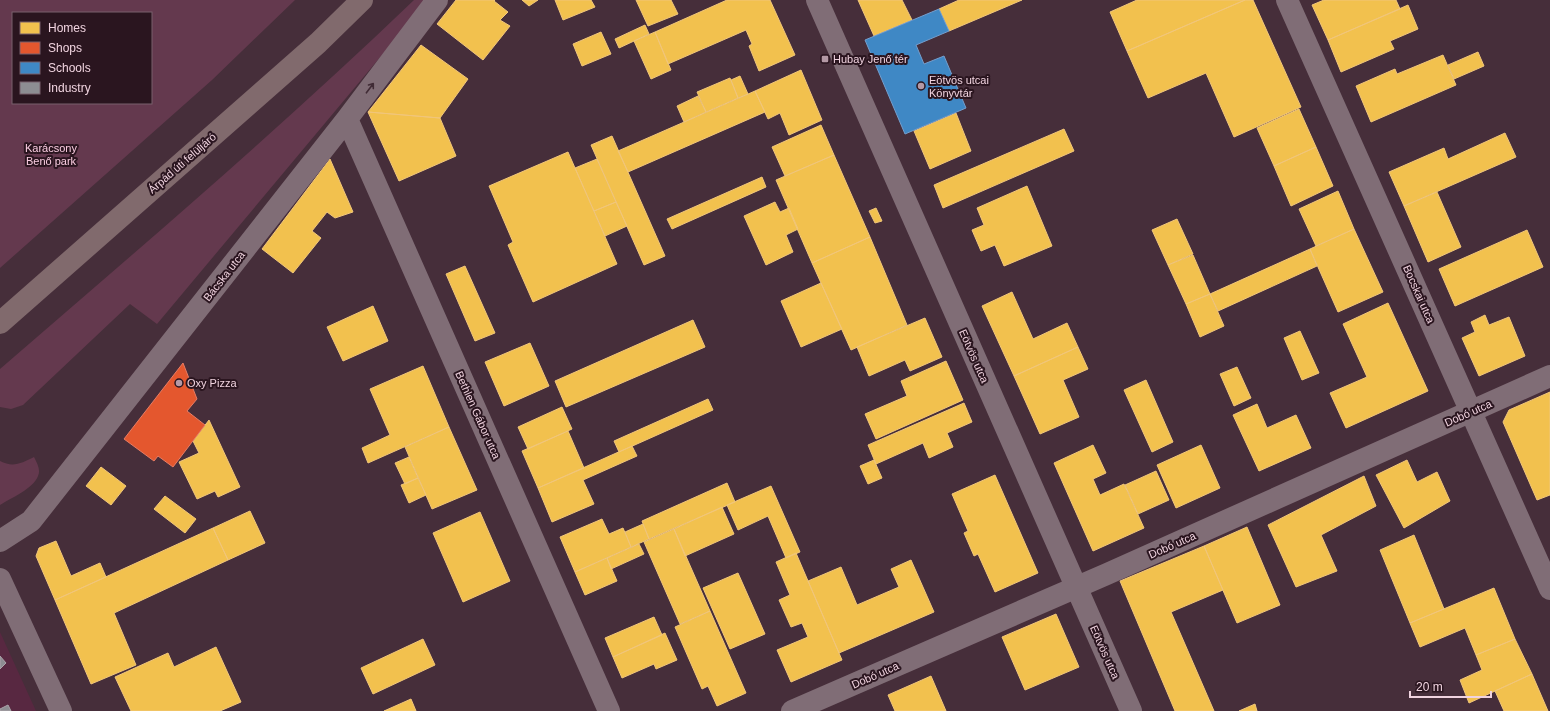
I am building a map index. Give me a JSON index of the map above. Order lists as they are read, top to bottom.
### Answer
{
  "streets": {
    "main road": ["Árpád úti felüljáró"],
    "street": [
      "Bácska utca",
      "Bocskai utca",
      "Eötvös utca",
      "Dobó utca",
      "Bethlen Gábor utca"
    ]
  },
  "crossings": [
    ["Bácska utca", "Bethlen Gábor utca"],
    ["Bocskai utca", "Dobó utca"],
    ["Eötvös utca", "Dobó utca"]
  ],
  "parks": ["Karácsony Benő park"],
  "places": {
    "transit": ["Hubay Jenő tér"],
    "other": ["Eötvös utcai Könyvtár", "Oxy Pizza"]
  },
  "legend": [
    "Homes",
    "Shops",
    "Schools",
    "Industry"
  ],
  "scale_bar": "20 m"
}
